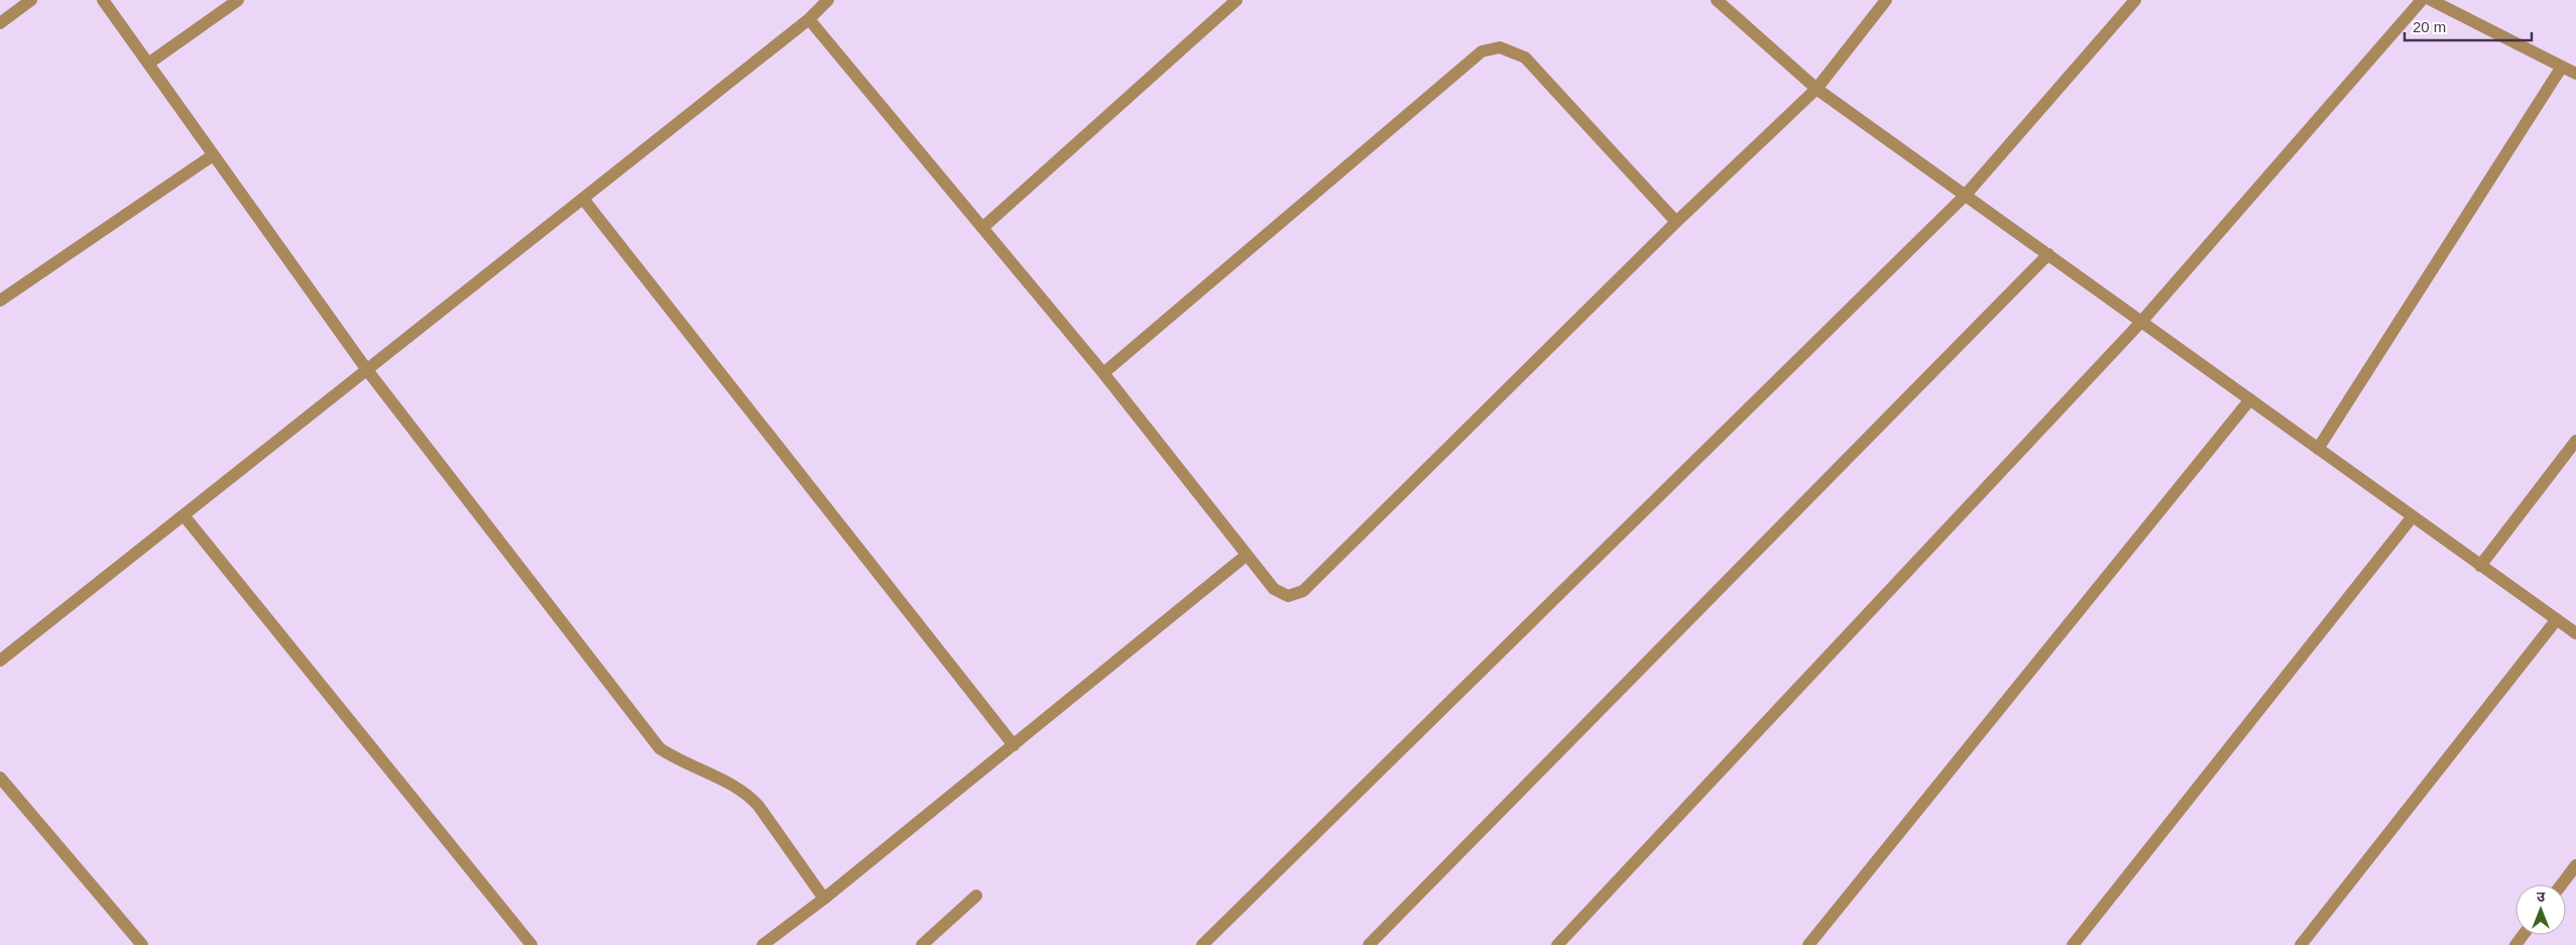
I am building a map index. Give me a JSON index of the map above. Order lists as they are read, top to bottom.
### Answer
{
  "scale_bar": "20 m",
  "north": "top"
}
